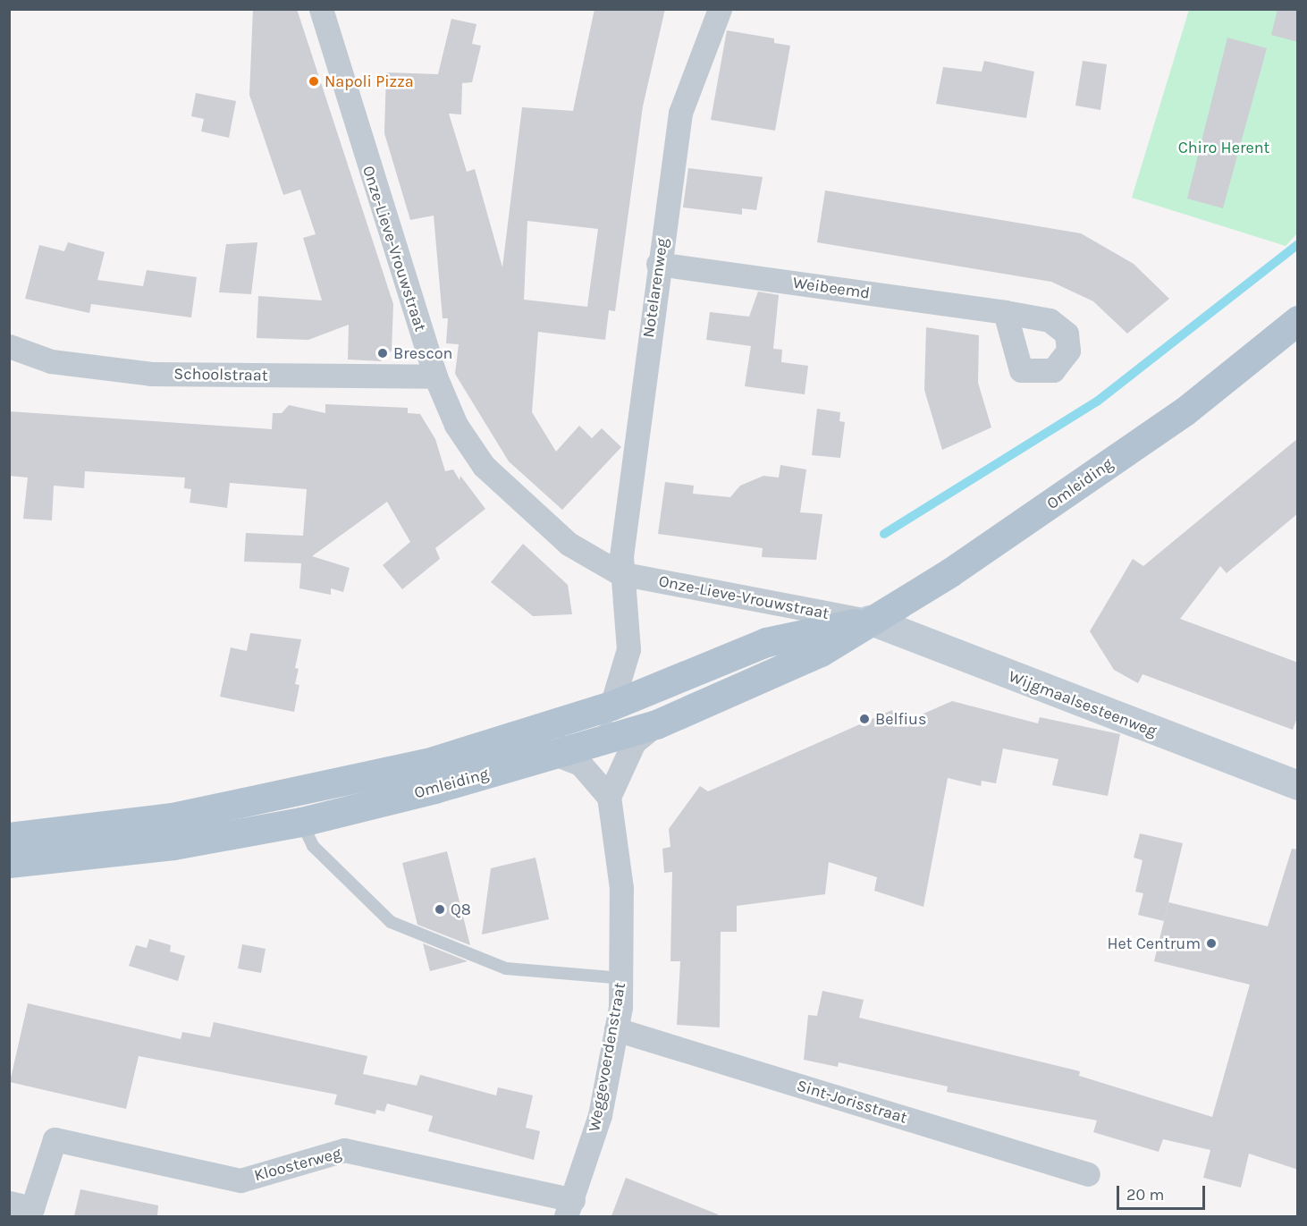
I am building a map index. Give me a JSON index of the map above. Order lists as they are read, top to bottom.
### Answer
{
  "streets": {
    "main road": ["Omleiding"],
    "street": [
      "Onze-Lieve-Vrouwstraat",
      "Notelarenweg",
      "Weibeemd",
      "Schoolstraat",
      "Wijgmaalsesteenweg",
      "Weggevoerdenstraat",
      "Sint-Jorisstraat",
      "Kloosterweg"
    ]
  },
  "crossings": [
    ["Onze-Lieve-Vrouwstraat", "Notelarenweg"],
    ["Onze-Lieve-Vrouwstraat", "Schoolstraat"],
    ["Onze-Lieve-Vrouwstraat", "Omleiding"],
    ["Onze-Lieve-Vrouwstraat", "Wijgmaalsesteenweg"],
    ["Notelarenweg", "Weibeemd"],
    ["Omleiding", "Wijgmaalsesteenweg"],
    ["Weggevoerdenstraat", "Sint-Jorisstraat"],
    ["Weggevoerdenstraat", "Kloosterweg"]
  ],
  "parks": ["Chiro Herent"],
  "places": [
    "Napoli Pizza",
    "Brescon",
    "Belfius",
    "Q8",
    "Het Centrum"
  ],
  "scale_bar": "20 m"
}
